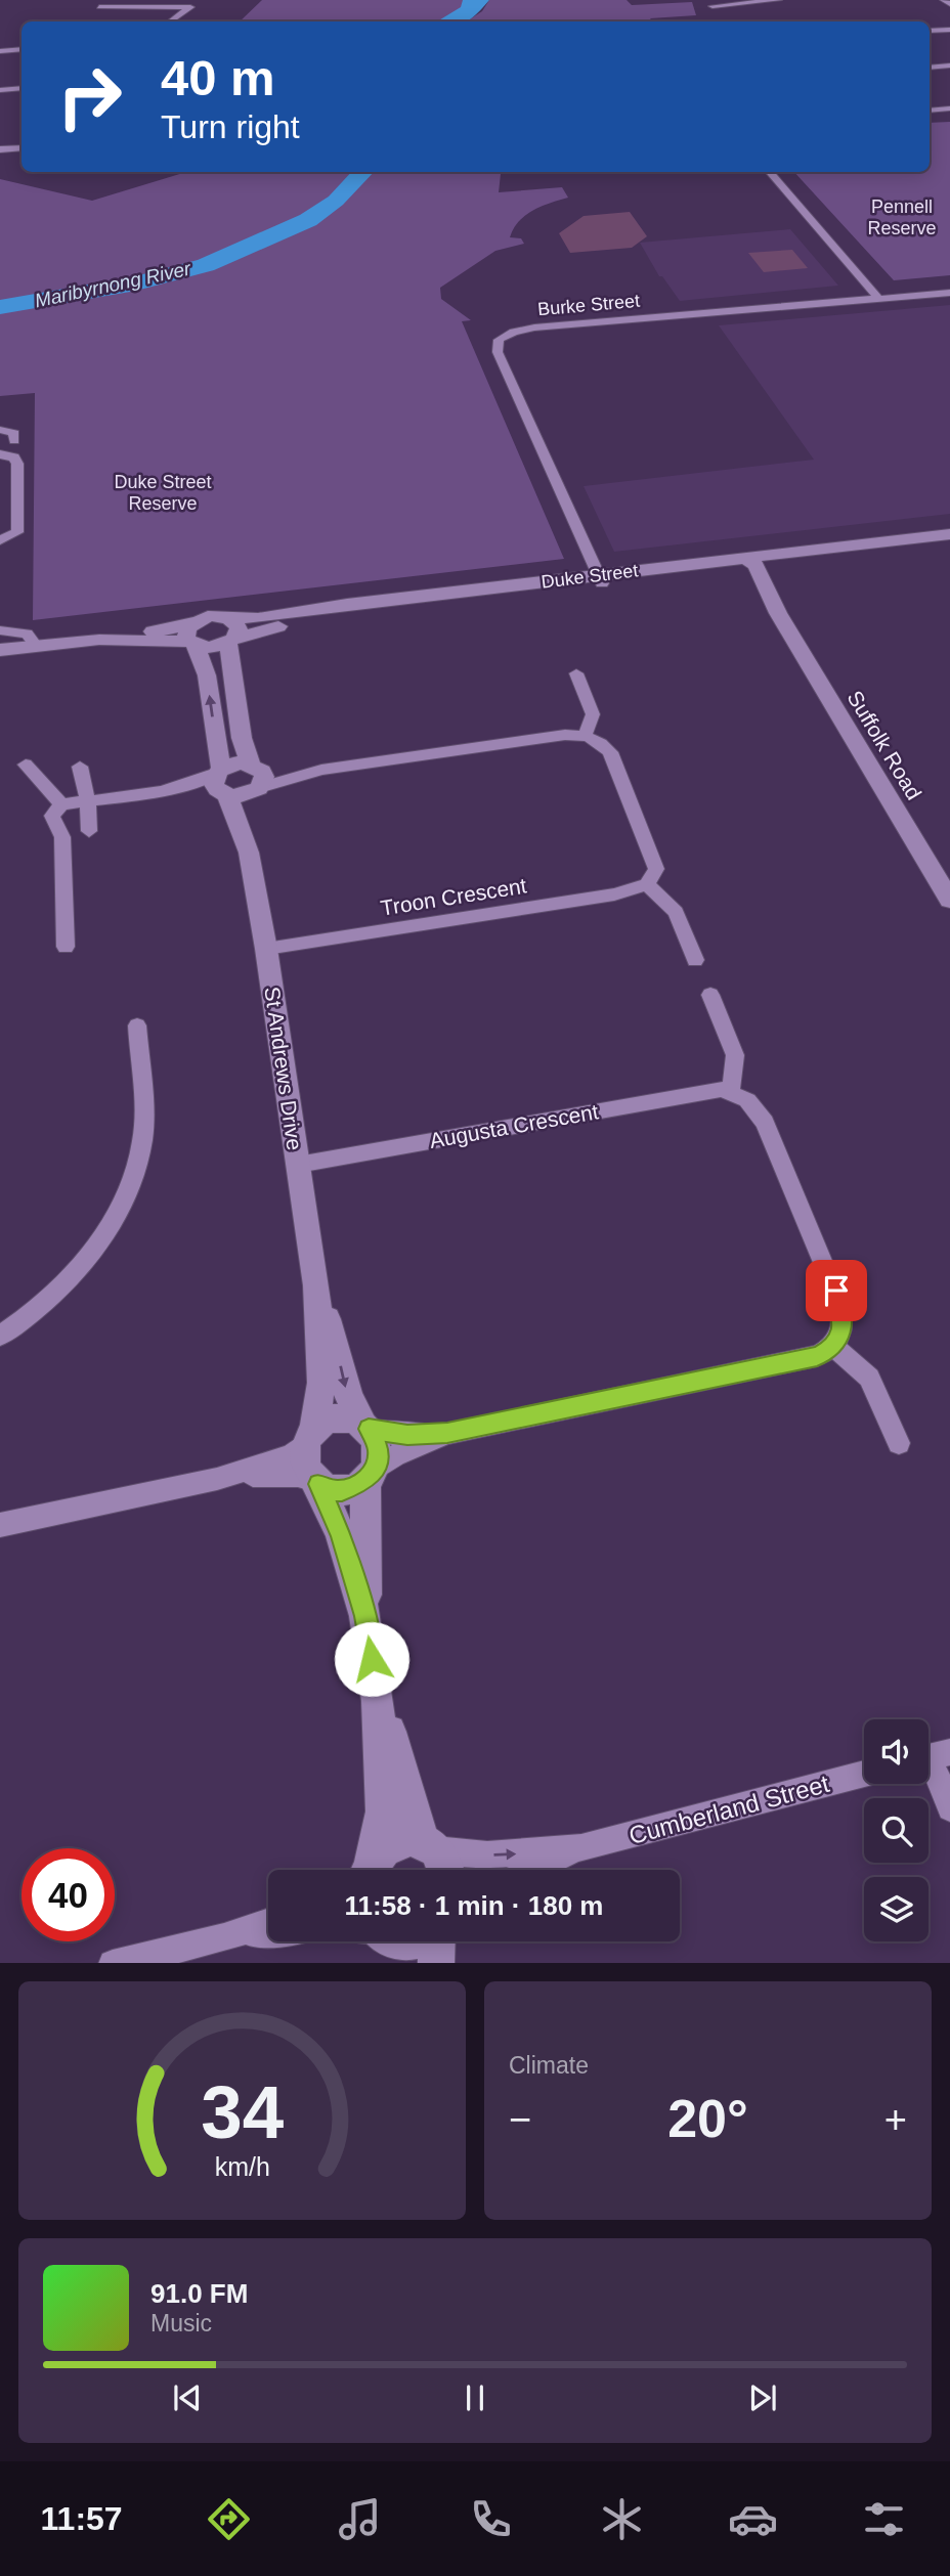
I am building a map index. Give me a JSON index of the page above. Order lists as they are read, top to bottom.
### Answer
{
  "streets": {
    "street": [
      "Burke Street",
      "Duke Street",
      "Suffolk Road",
      "Troon Crescent",
      "St Andrews Drive",
      "Augusta Crescent",
      "Cumberland Street"
    ]
  },
  "crossings": [
    ["Burke Street", "Duke Street"],
    ["Duke Street", "Suffolk Road"],
    ["Troon Crescent", "St Andrews Drive"],
    ["St Andrews Drive", "Augusta Crescent"]
  ],
  "water": ["Maribyrnong River"],
  "parks": ["Pennell Reserve", "Duke Street Reserve"],
  "page": {
    "turn": ["40 m", "Turn right"],
    "limit": "40",
    "trip": "11:58 · 1 min · 180 m",
    "tile": "Climate",
    "heat": ["−", "20°", "+"],
    "song": ["91.0 FM", "Music"],
    "tabs": "11:57",
    "gauge": ["34", "km/h"]
  }
}
